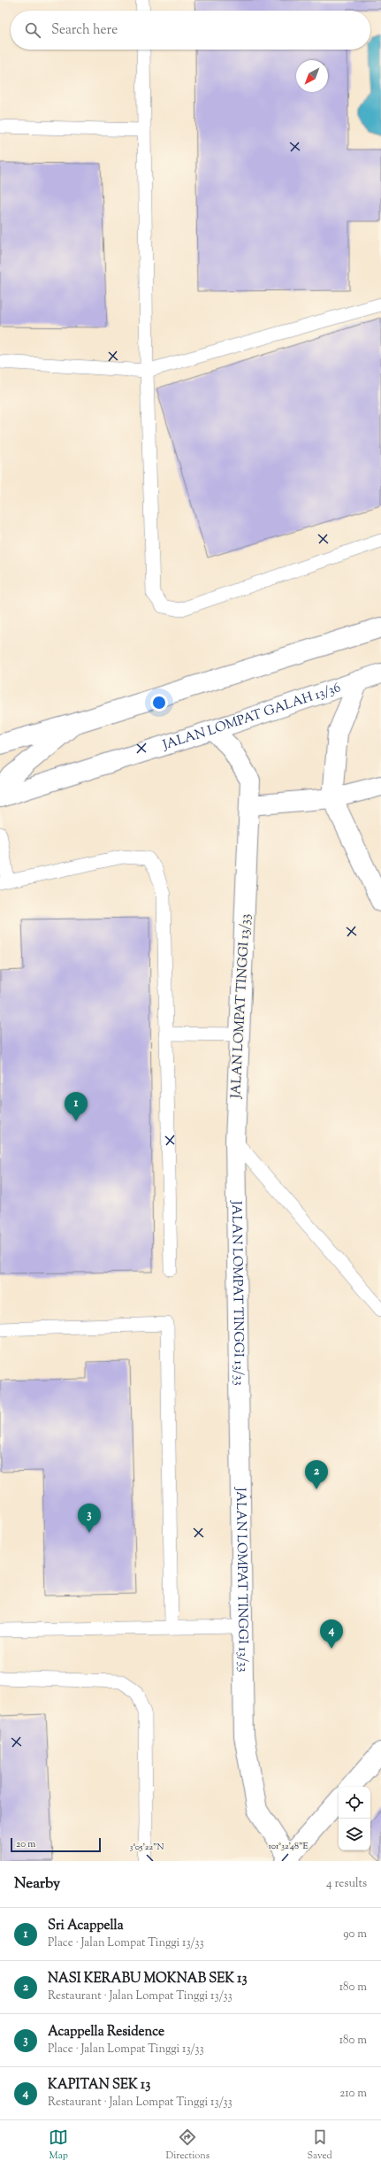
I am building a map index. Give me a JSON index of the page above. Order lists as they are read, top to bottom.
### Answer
{
  "streets": {
    "street": ["JALAN LOMPAT GALAH 13/36", "JALAN LOMPAT TINGGI 13/33"]
  },
  "crossings": [
    ["JALAN LOMPAT GALAH 13/36", "JALAN LOMPAT TINGGI 13/33"]
  ],
  "scale_bar": "20 m",
  "north": "bottom left",
  "page": {
    "search": "Search here",
    "pins": [
      "1",
      "2",
      "3",
      "4"
    ],
    "scale": "20 m",
    "heading": ["Nearby", "4 results"],
    "list": [
      {
        "mark": "1",
        "name": "Sri Acappella",
        "note": "Place · Jalan Lompat Tinggi 13/33",
        "value": "90 m"
      },
      {
        "mark": "2",
        "name": "NASI KERABU MOKNAB SEK 13",
        "note": "Restaurant · Jalan Lompat Tinggi 13/33",
        "value": "180 m"
      },
      {
        "mark": "3",
        "name": "Acappella Residence",
        "note": "Place · Jalan Lompat Tinggi 13/33",
        "value": "180 m"
      },
      {
        "mark": "4",
        "name": "KAPITAN SEK 13",
        "note": "Restaurant · Jalan Lompat Tinggi 13/33",
        "value": "210 m"
      }
    ],
    "nav": ["Map", "Directions", "Saved"]
  },
  "coordinates": ["101°32'48\"E", "3°05'22\"N"]
}
